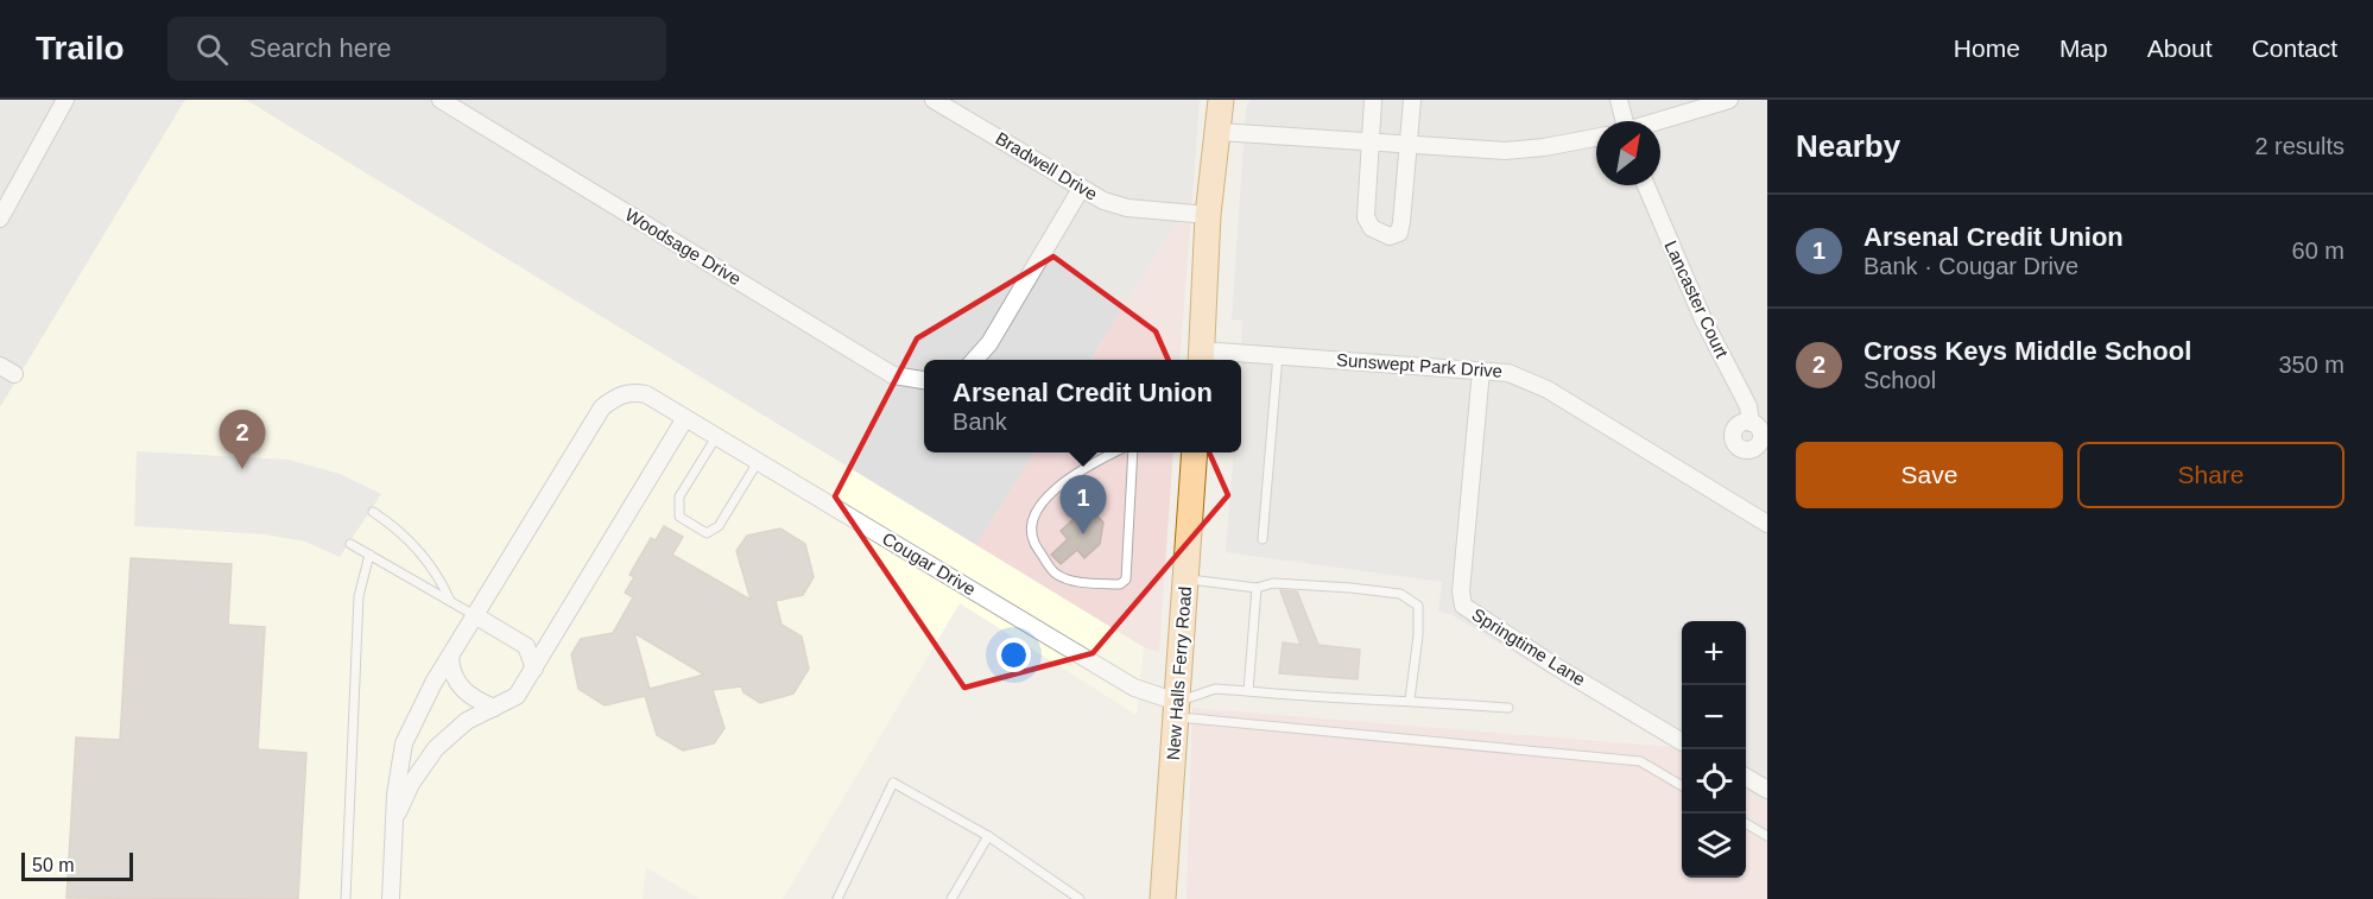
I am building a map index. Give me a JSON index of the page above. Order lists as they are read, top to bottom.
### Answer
{
  "streets": {
    "main road": ["New Halls Ferry Road"],
    "street": [
      "Bradwell Drive",
      "Woodsage Drive",
      "Lancaster Court",
      "Sunswept Park Drive",
      "Cougar Drive",
      "Springtime Lane"
    ]
  },
  "crossings": [
    ["Sunswept Park Drive", "Springtime Lane"],
    ["Cougar Drive", "New Halls Ferry Road"]
  ],
  "scale_bar": "50 m",
  "north": "top right",
  "page": {
    "header": "Trailo",
    "search": "Search here",
    "nav": [
      "Home",
      "Map",
      "About",
      "Contact"
    ],
    "heading": ["Nearby", "2 results"],
    "list": [
      {
        "mark": "1",
        "name": "Arsenal Credit Union",
        "note": "Bank · Cougar Drive",
        "value": "60 m"
      },
      {
        "mark": "2",
        "name": "Cross Keys Middle School",
        "note": "School",
        "value": "350 m"
      }
    ],
    "popup": ["Arsenal Credit Union", "Bank"],
    "pins": ["2", "1"],
    "buttons": ["Save", "Share"],
    "map_buttons": ["+", "−"],
    "scale": "50 m"
  }
}
